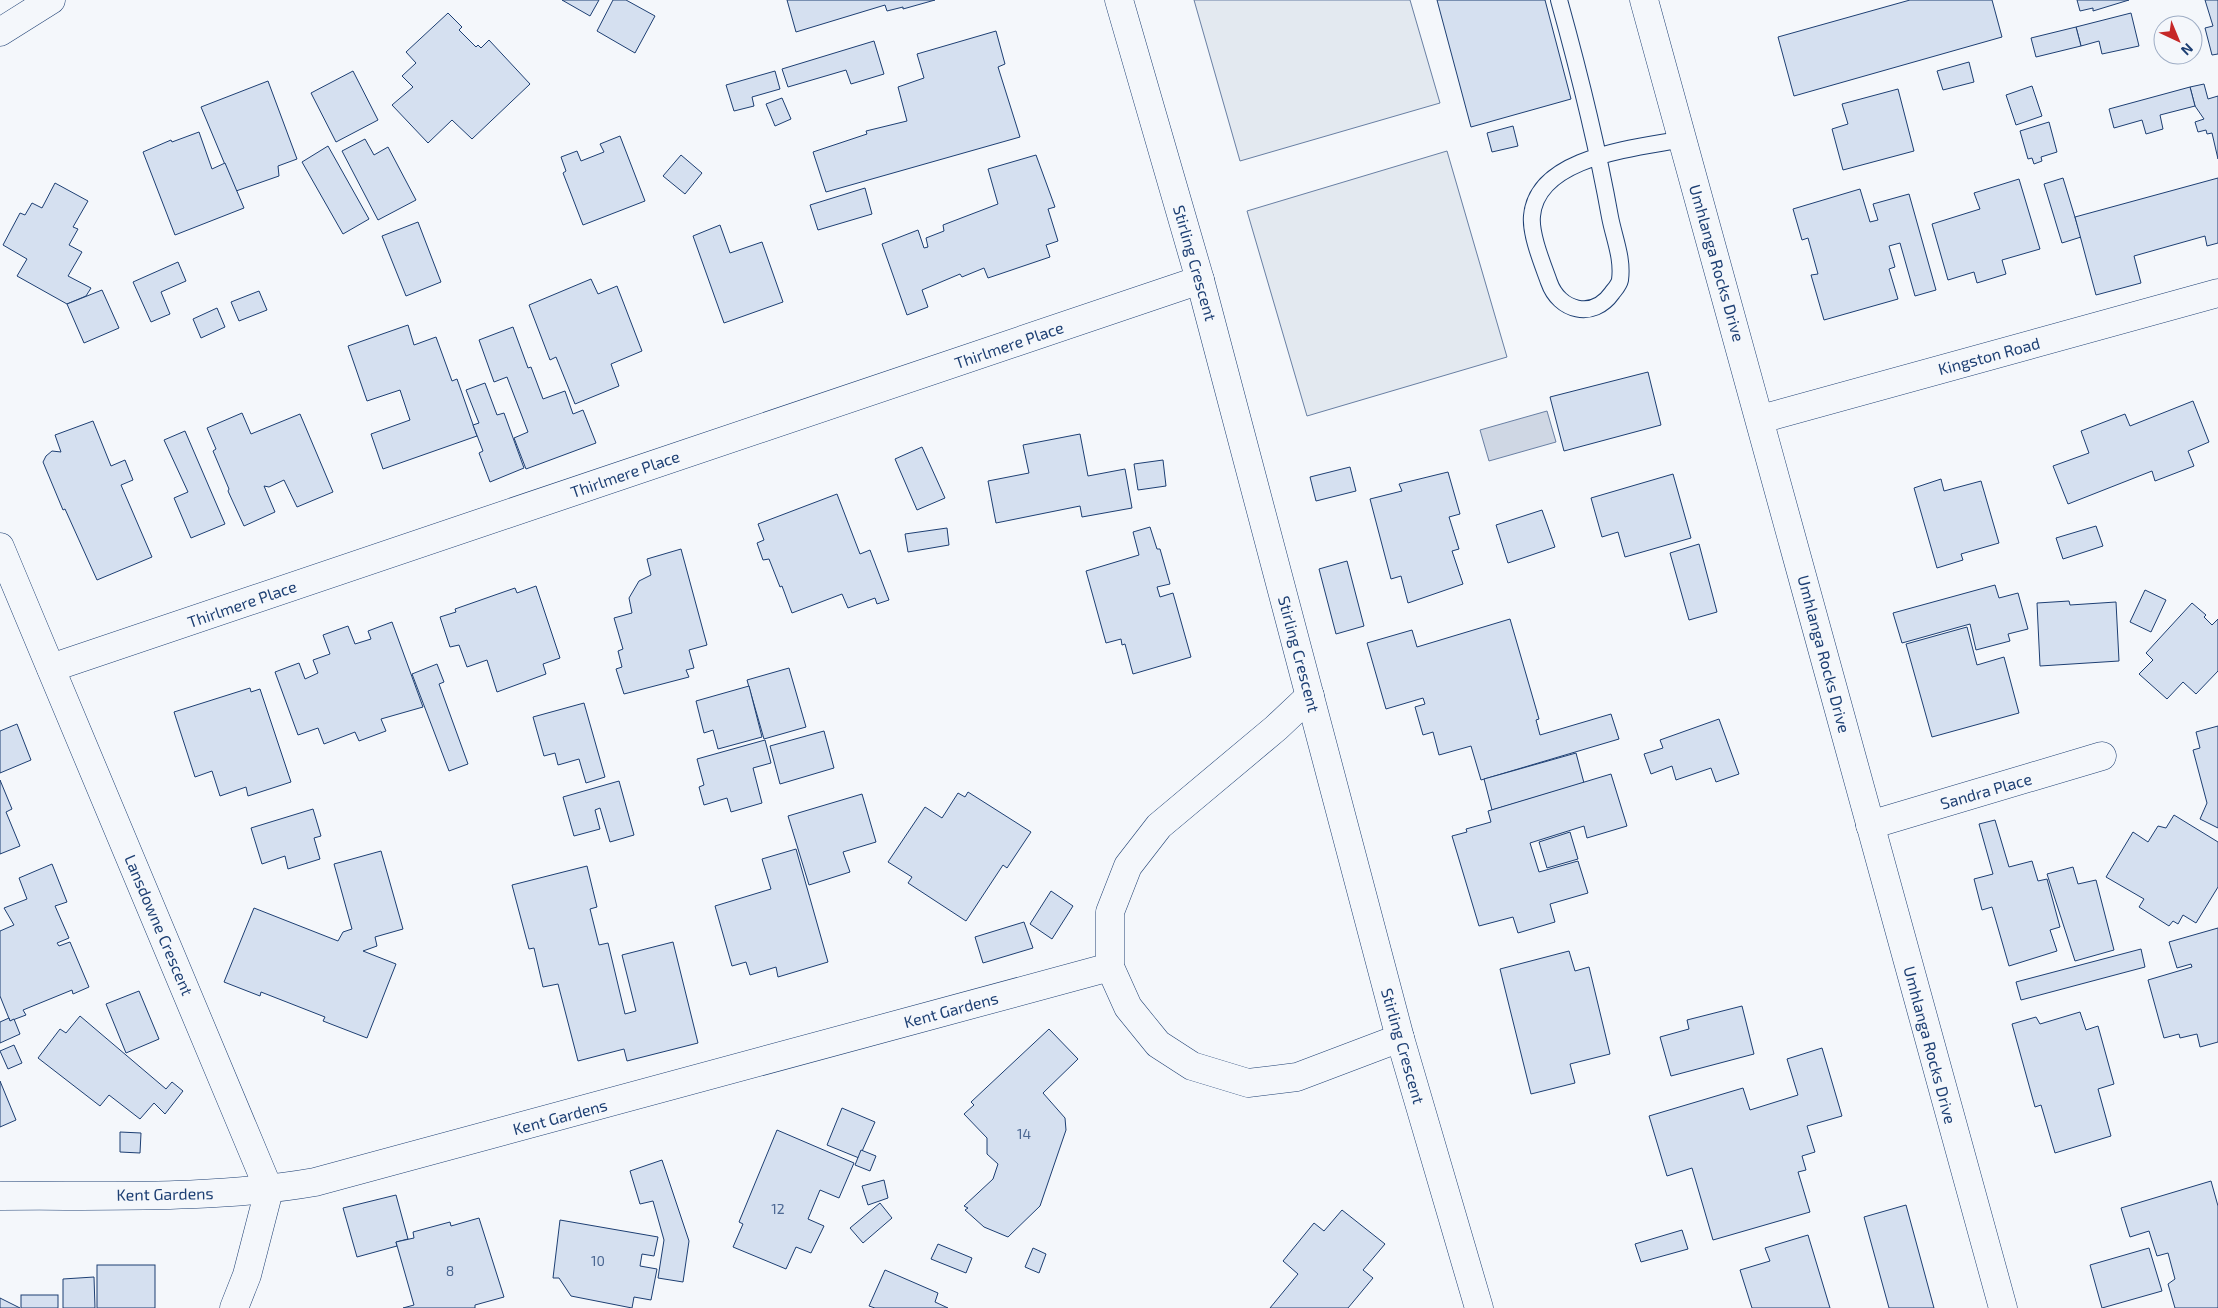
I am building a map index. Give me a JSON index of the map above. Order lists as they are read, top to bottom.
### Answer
{
  "streets": {
    "street": [
      "Stirling Crescent",
      "Umhlanga Rocks Drive",
      "Thirlmere Place",
      "Kingston Road",
      "Sandra Place",
      "Lansdowne Crescent",
      "Kent Gardens"
    ]
  },
  "crossings": [
    ["Stirling Crescent", "Thirlmere Place"],
    ["Umhlanga Rocks Drive", "Kingston Road"],
    ["Umhlanga Rocks Drive", "Sandra Place"],
    ["Thirlmere Place", "Lansdowne Crescent"],
    ["Lansdowne Crescent", "Kent Gardens"]
  ],
  "house_numbers": [
    "14",
    "12",
    "10",
    "8"
  ],
  "north": "bottom right"
}
